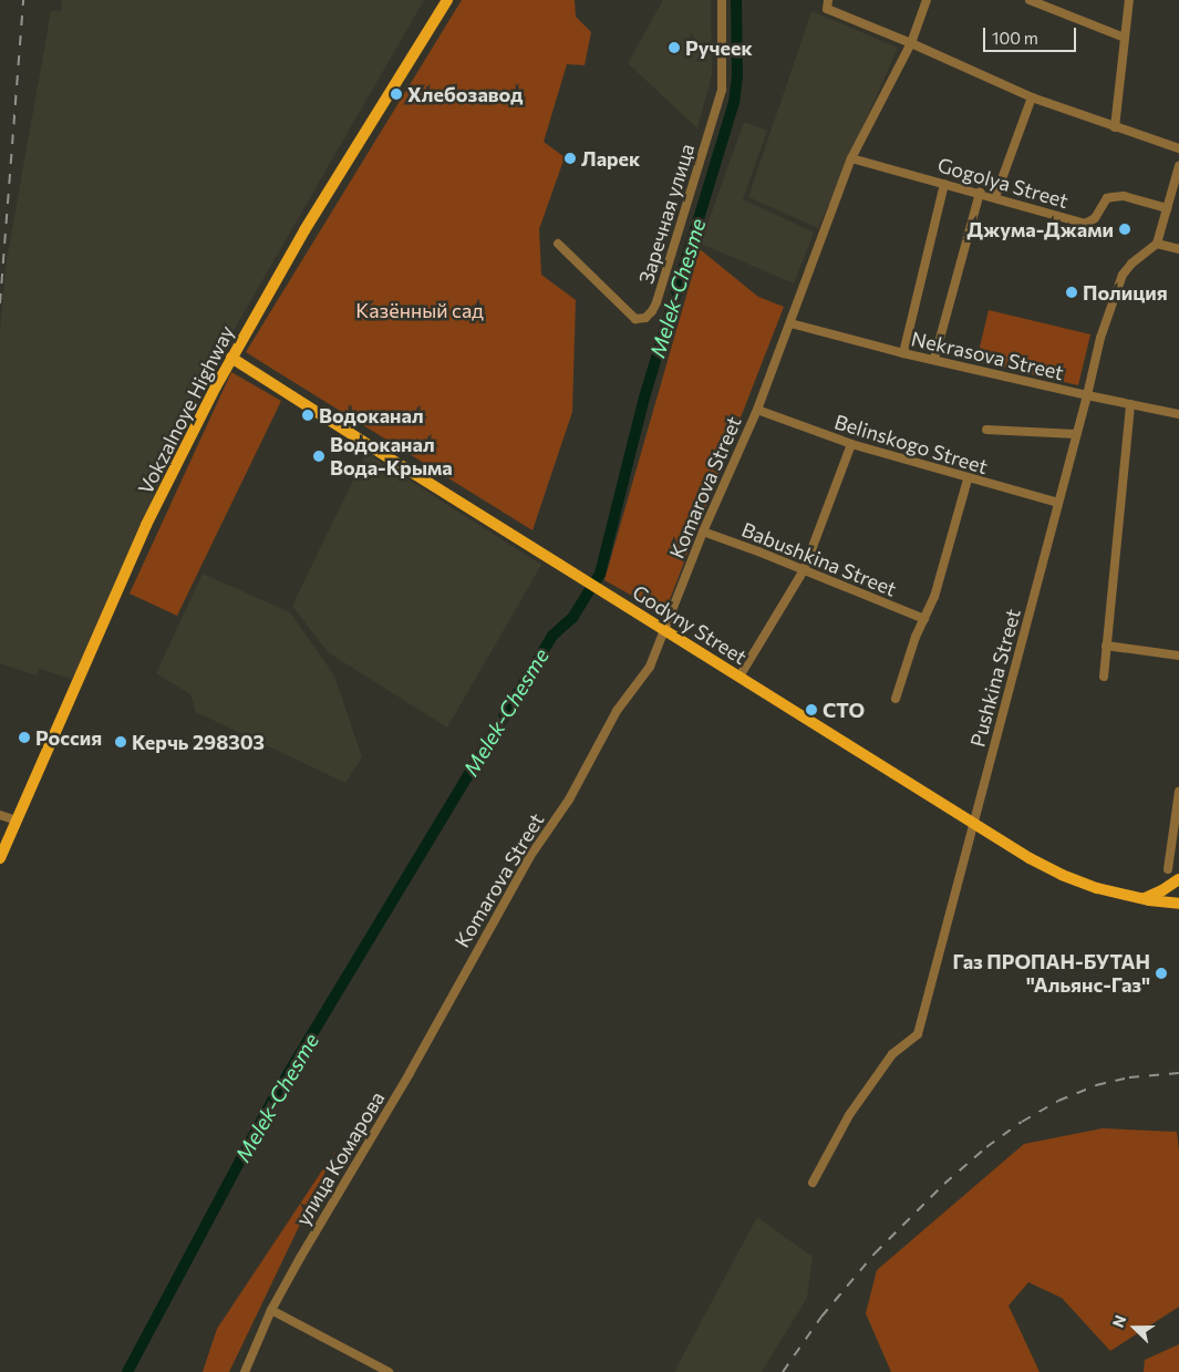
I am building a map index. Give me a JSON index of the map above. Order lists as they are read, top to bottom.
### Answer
{
  "streets": {
    "main road": ["Vokzalnoye Highway", "Godyny Street"],
    "street": [
      "Gogolya Street",
      "Заречная улица",
      "Nekrasova Street",
      "Belinskogo Street",
      "Komarova Street",
      "Babushkina Street",
      "Pushkina Street"
    ]
  },
  "crossings": [
    ["Gogolya Street", "Komarova Street"],
    ["Nekrasova Street", "Komarova Street"],
    ["Nekrasova Street", "Pushkina Street"],
    ["Vokzalnoye Highway", "Godyny Street"],
    ["Belinskogo Street", "Komarova Street"],
    ["Belinskogo Street", "Pushkina Street"],
    ["Komarova Street", "Babushkina Street"],
    ["Komarova Street", "Godyny Street"],
    ["Godyny Street", "Pushkina Street"]
  ],
  "water": ["Melek-Chesme"],
  "parks": ["Казённый сад"],
  "places": [
    "Ручеек",
    "Хлебозавод",
    "Ларек",
    "Джума-Джами",
    "Полиция",
    "Водоканал",
    "Водоканал Вода-Крыма",
    "СТО",
    "Россия",
    "Керчь 298303",
    "Газ ПРОПАН-БУТАН \"Альянс-Газ\""
  ],
  "scale_bar": "100 m",
  "north": "left"
}
